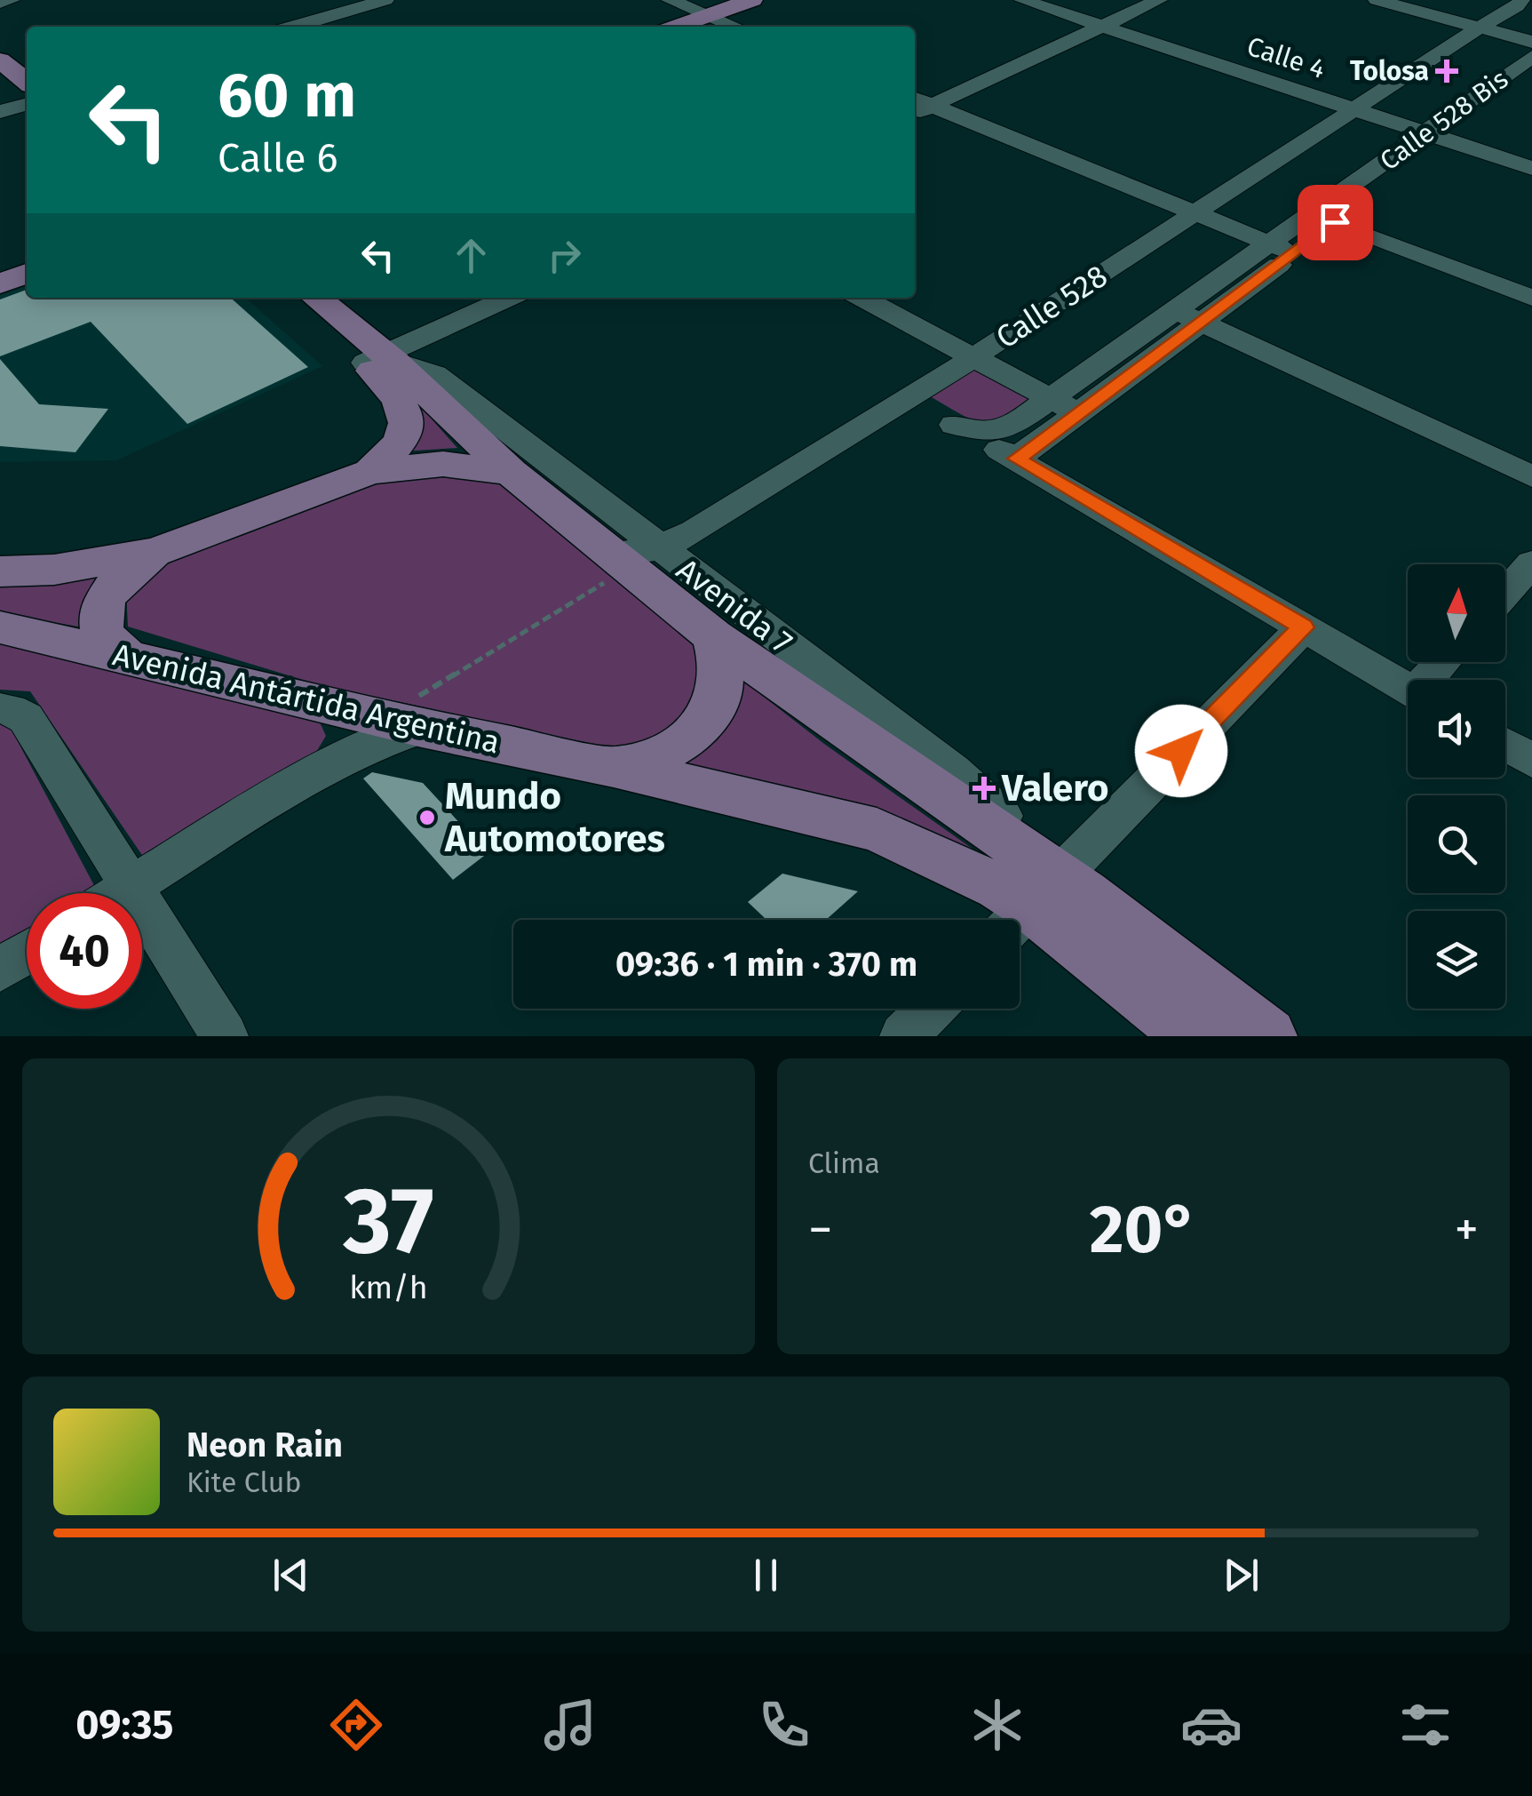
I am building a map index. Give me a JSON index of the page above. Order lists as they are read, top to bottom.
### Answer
{
  "streets": {
    "main road": ["Avenida 7", "Avenida Antártida Argentina"],
    "street": ["Calle 4", "Calle 528 Bis", "Calle 528"]
  },
  "crossings": [
    ["Calle 4", "Calle 528 Bis"],
    ["Calle 4", "Calle 528"],
    ["Calle 528", "Avenida 7"],
    ["Avenida 7", "Avenida Antártida Argentina"]
  ],
  "places": {
    "health": ["Tolosa", "Valero"],
    "other": ["Mundo Automotores"]
  },
  "north": "top",
  "page": {
    "turn": ["60 m", "Calle 6"],
    "limit": "40",
    "trip": "09:36 · 1 min · 370 m",
    "tile": "Clima",
    "heat": ["−", "20°", "+"],
    "song": ["Neon Rain", "Kite Club"],
    "tabs": "09:35",
    "gauge": ["37", "km/h"]
  }
}
